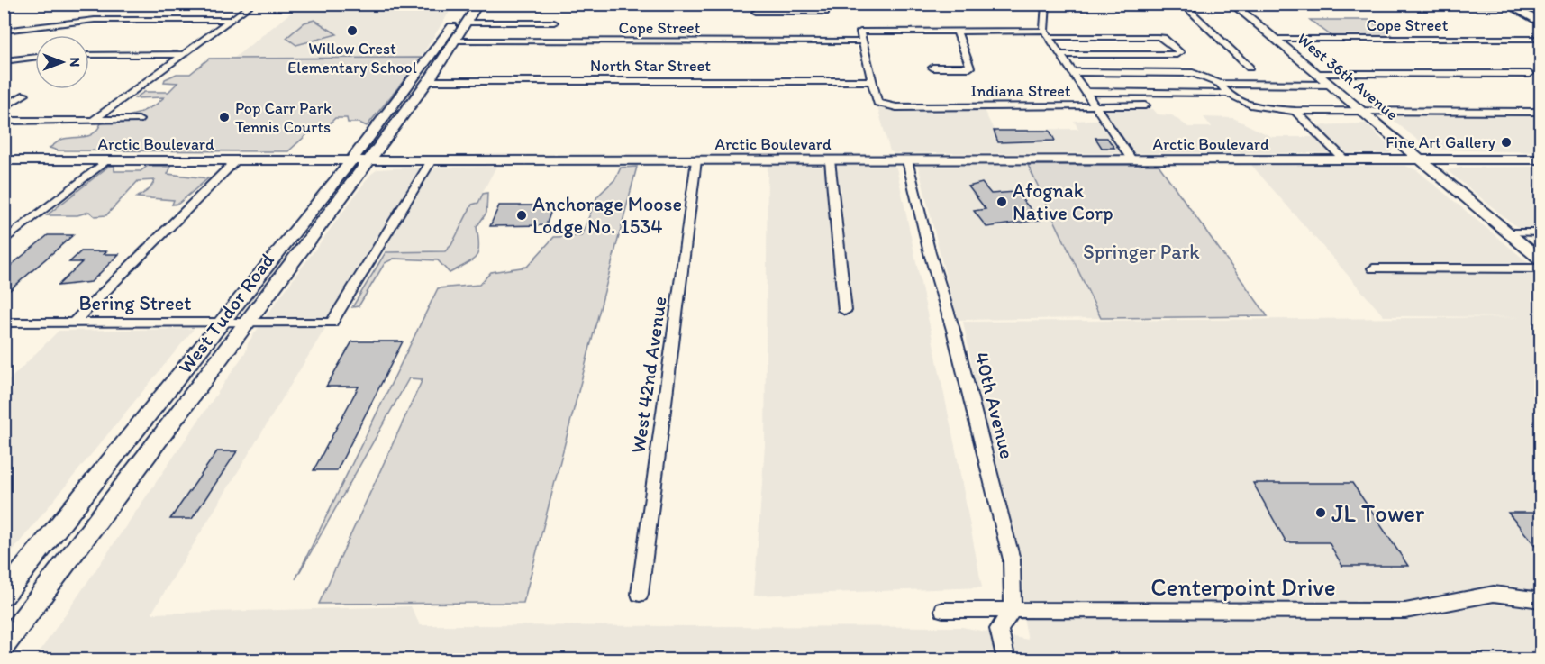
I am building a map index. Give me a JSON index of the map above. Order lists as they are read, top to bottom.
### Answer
{
  "streets": {
    "main road": ["West 36th Avenue", "Arctic Boulevard", "West Tudor Road"],
    "street": [
      "Cope Street",
      "North Star Street",
      "Indiana Street",
      "Bering Street",
      "West 42nd Avenue",
      "40th Avenue",
      "Centerpoint Drive"
    ]
  },
  "crossings": [
    ["Cope Street", "West 36th Avenue"],
    ["Cope Street", "West Tudor Road"],
    ["North Star Street", "Indiana Street"],
    ["North Star Street", "West Tudor Road"],
    ["West 36th Avenue", "Arctic Boulevard"],
    ["Arctic Boulevard", "Bering Street"],
    ["Arctic Boulevard", "West Tudor Road"],
    ["Arctic Boulevard", "West 42nd Avenue"],
    ["Arctic Boulevard", "40th Avenue"],
    ["Bering Street", "West Tudor Road"],
    ["40th Avenue", "Centerpoint Drive"]
  ],
  "parks": ["Springer Park"],
  "places": [
    "Willow Crest Elementary School",
    "Pop Carr Park Tennis Courts",
    "Fine Art Gallery",
    "Afognak Native Corp",
    "Anchorage Moose Lodge No. 1534",
    "JL Tower"
  ],
  "north": "right"
}
